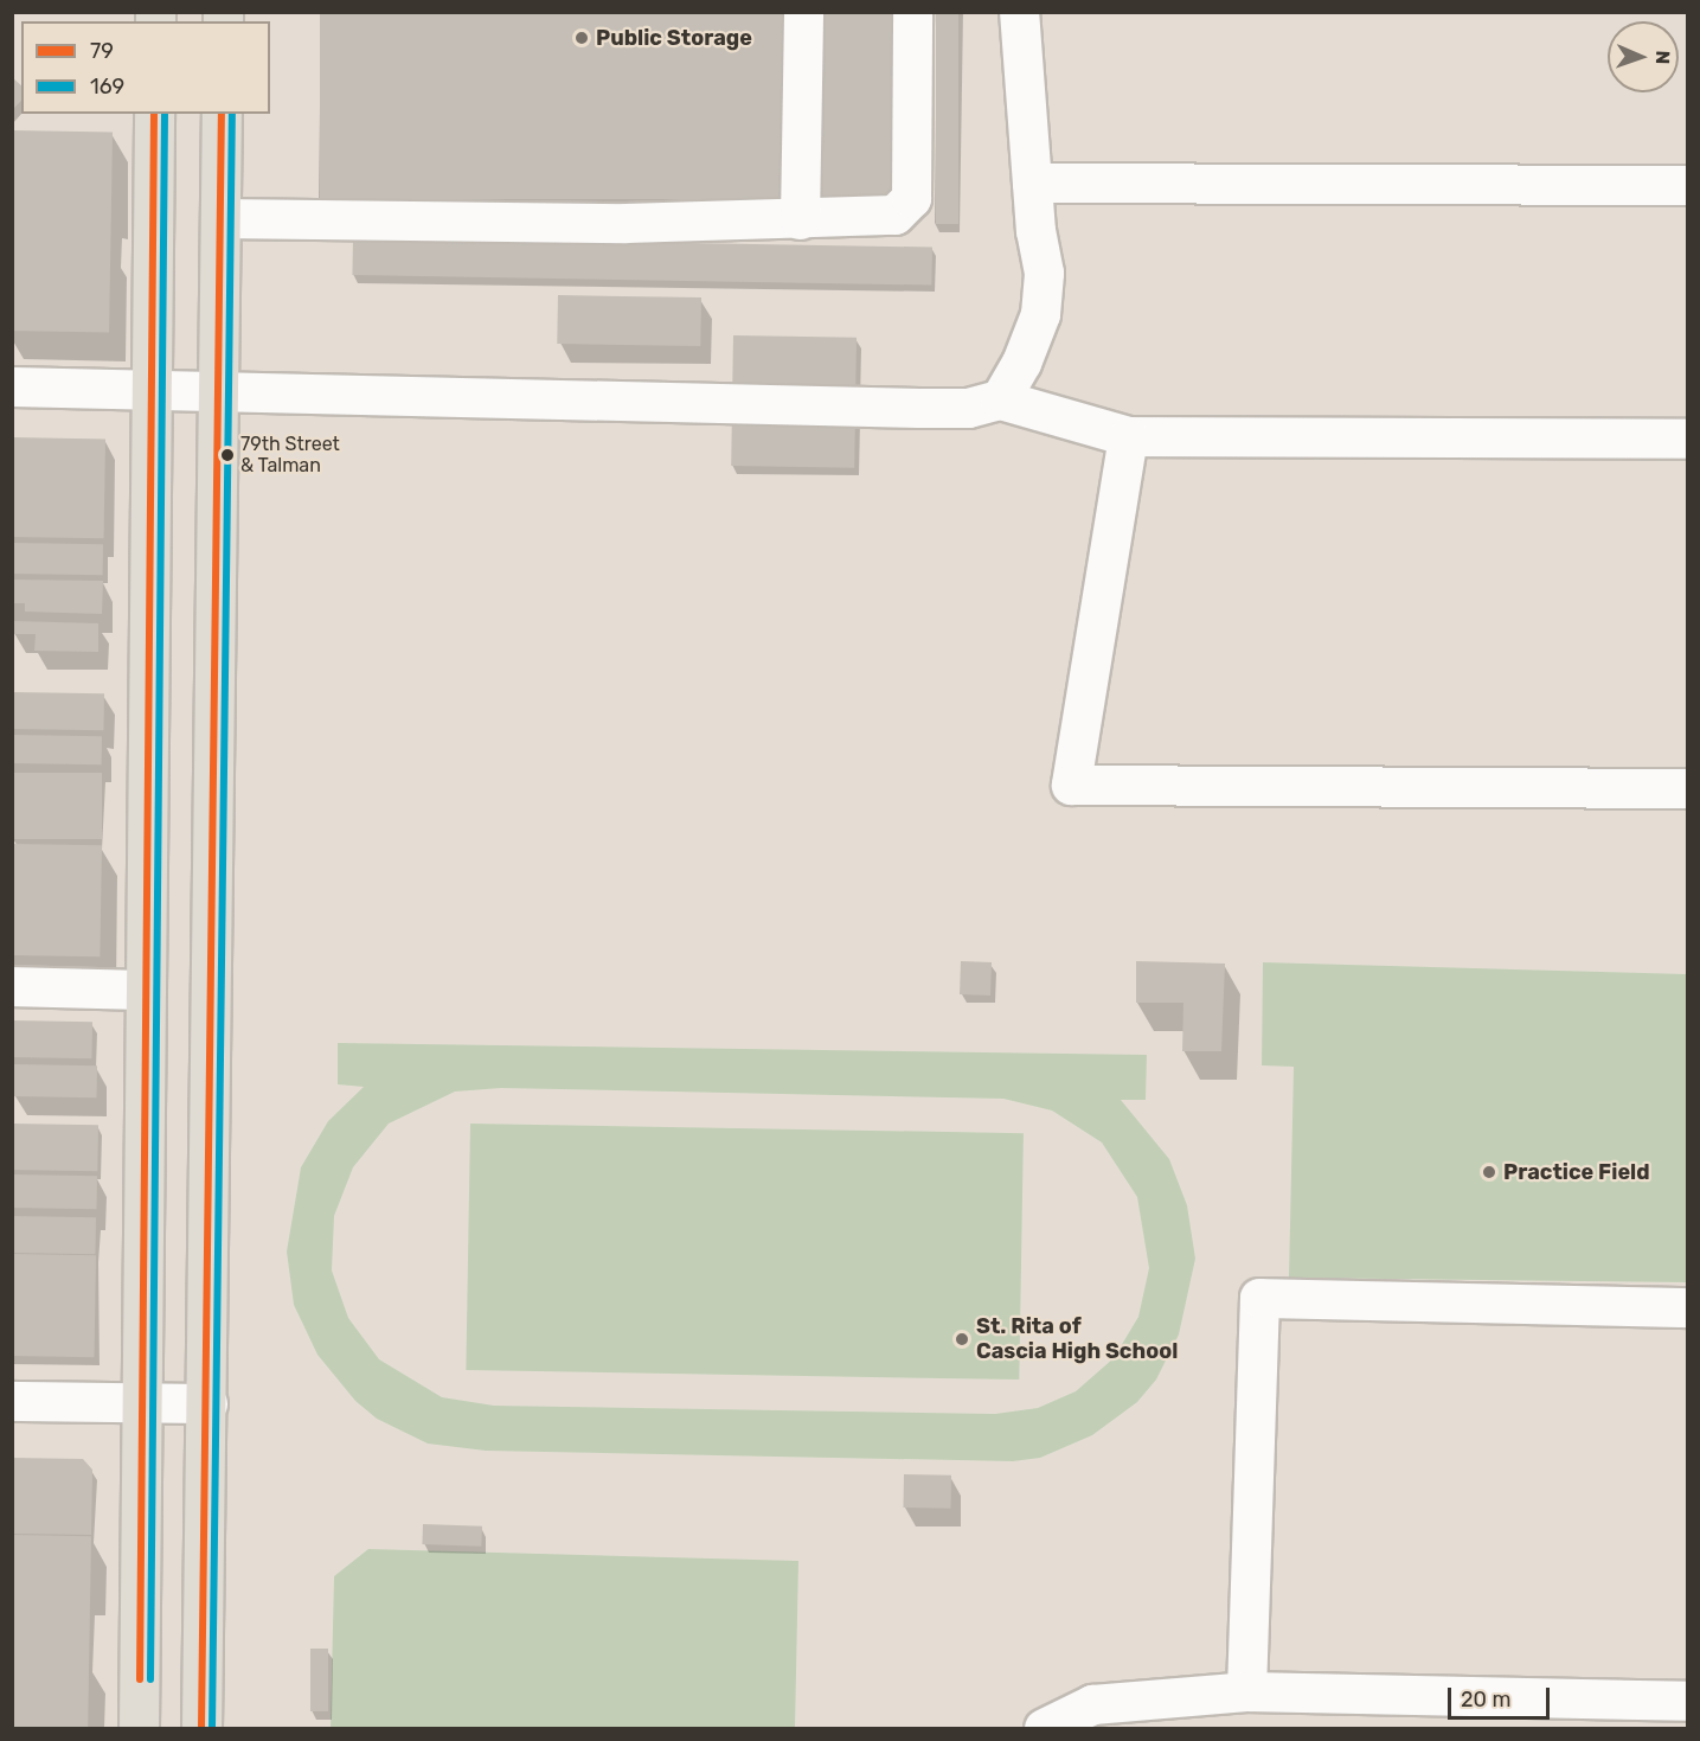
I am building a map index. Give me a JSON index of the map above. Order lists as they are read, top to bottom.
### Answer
{
  "places": [
    "Public Storage",
    "79th Street & Talman",
    "Practice Field",
    "St. Rita of Cascia High School"
  ],
  "lines": ["transit line 79", "transit line 169"],
  "legend": ["79", "169"],
  "scale_bar": "20 m",
  "north": "right"
}
